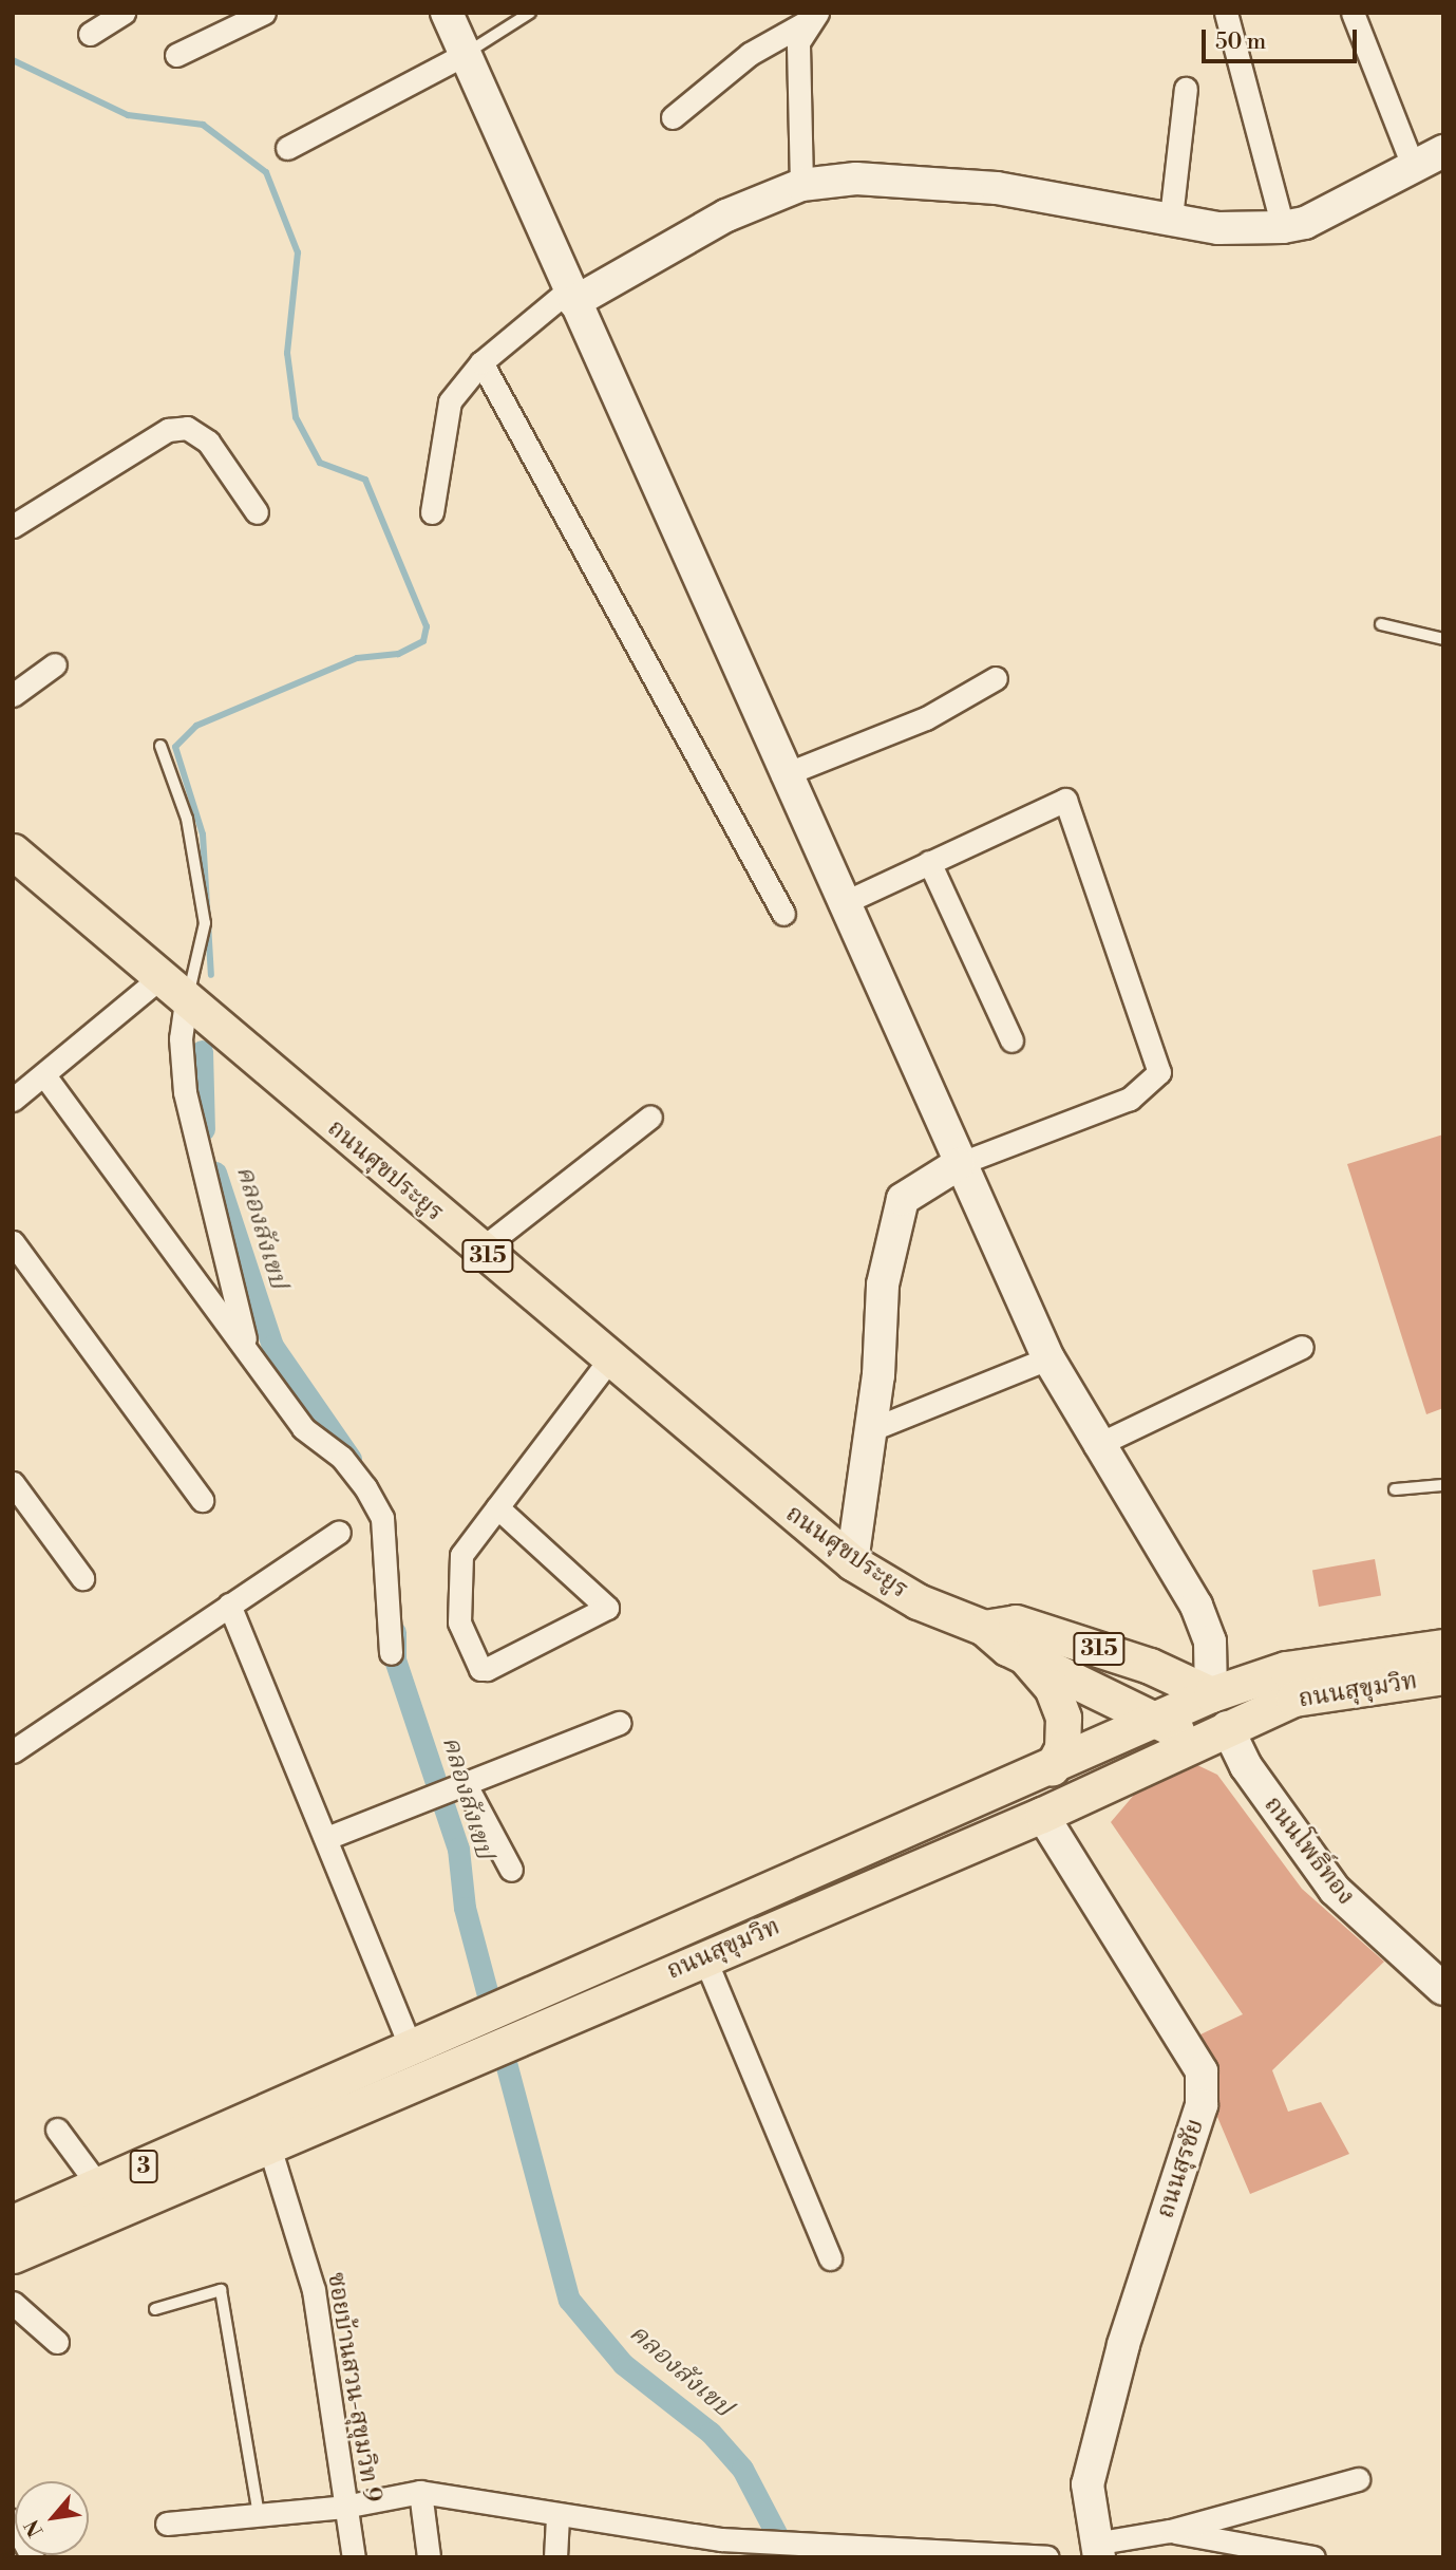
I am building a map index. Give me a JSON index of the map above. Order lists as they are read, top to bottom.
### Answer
{
  "streets": {
    "main road": [
      "ถนนศุขประยูร",
      "315",
      "ถนนสุขุมวิท",
      "3"
    ],
    "street": ["ถนนโพธิ์ทอง", "ถนนสุรชัย", "ซอยบ้านสวน-สุขุมวิท 9"]
  },
  "crossings": [
    ["ถนนศุขประยูร", "ถนนสุขุมวิท"],
    ["ถนนศุขประยูร", "ถนนโพธิ์ทอง"],
    ["ถนนสุขุมวิท", "ถนนโพธิ์ทอง"],
    ["ถนนสุขุมวิท", "ถนนสุรชัย"],
    ["ถนนสุขุมวิท", "ซอยบ้านสวน-สุขุมวิท 9"]
  ],
  "water": ["คลองสังเขป"],
  "scale_bar": "50 m",
  "north": "bottom left"
}
